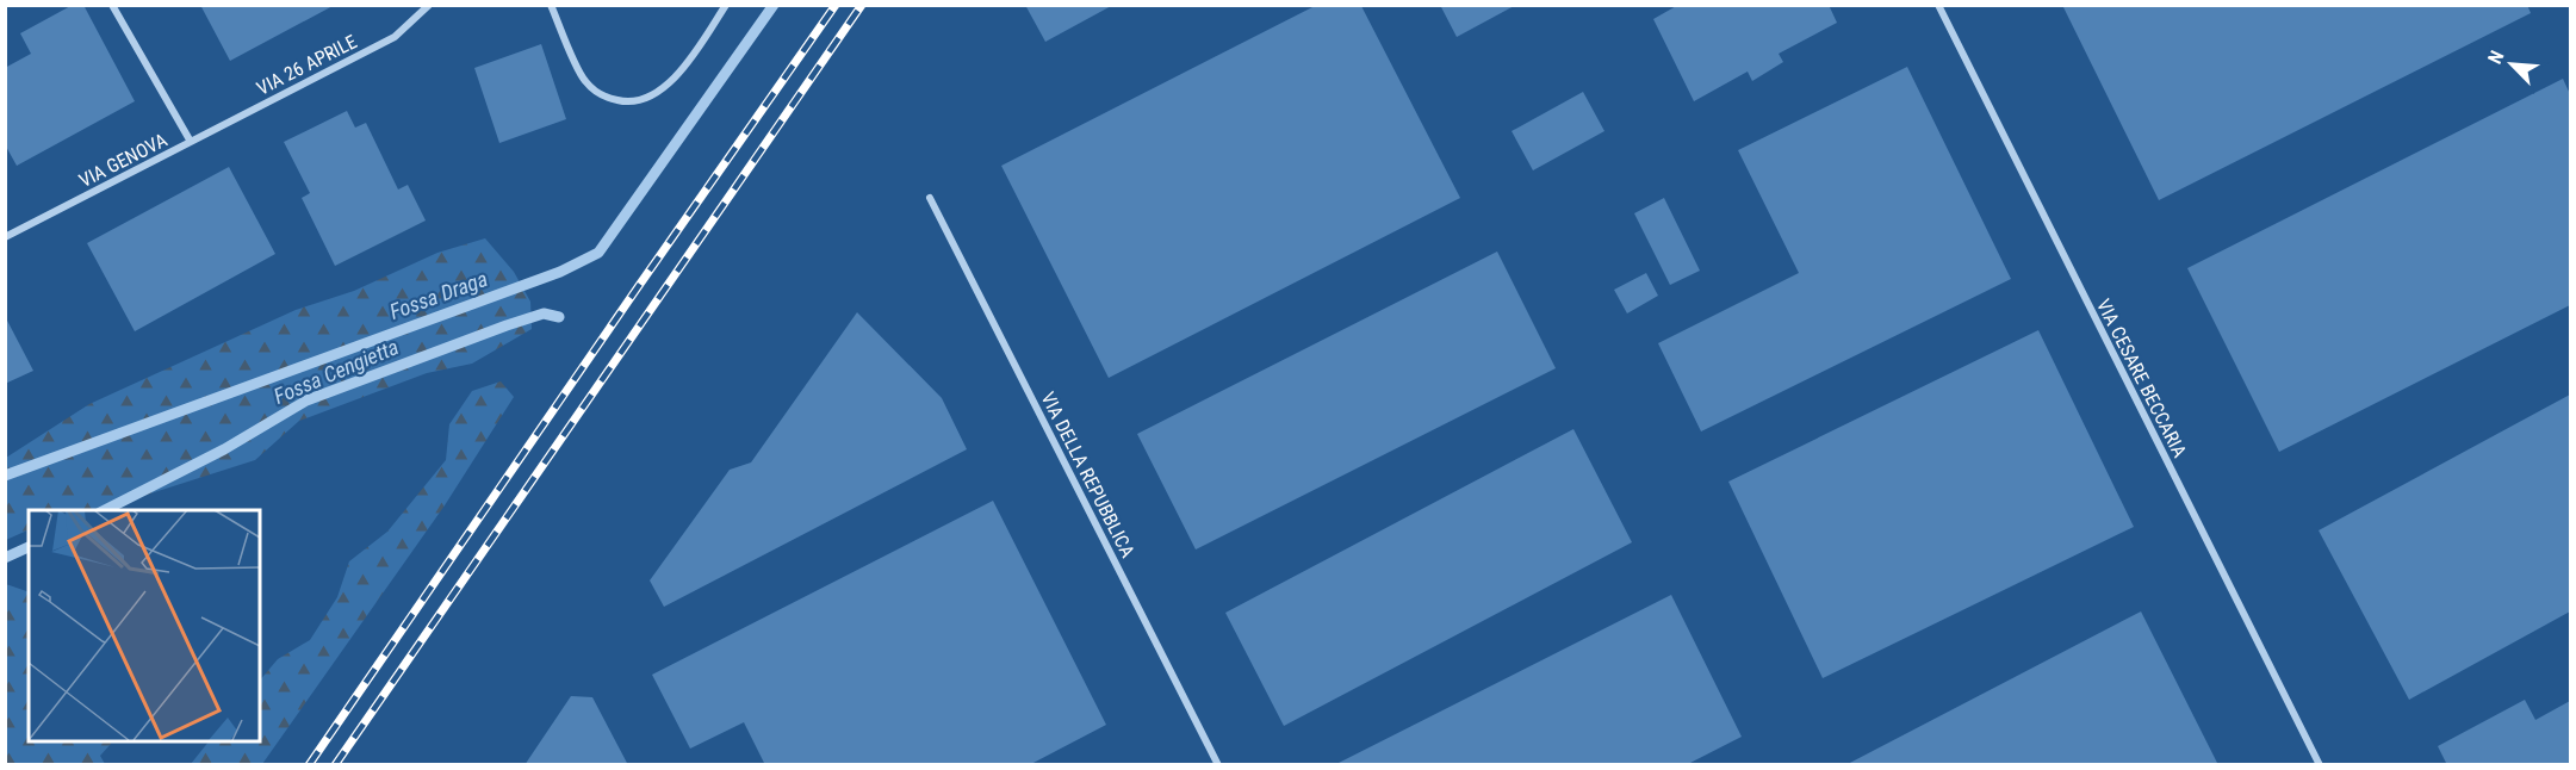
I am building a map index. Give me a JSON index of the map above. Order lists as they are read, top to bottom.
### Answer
{
  "streets": {
    "street": [
      "VIA 26 APRILE",
      "VIA GENOVA",
      "VIA CESARE BECCARIA",
      "VIA DELLA REPUBBLICA"
    ]
  },
  "crossings": [
    ["VIA 26 APRILE", "VIA GENOVA"]
  ],
  "water": ["Fossa Draga", "Fossa Cengietta"],
  "north": "top left"
}
